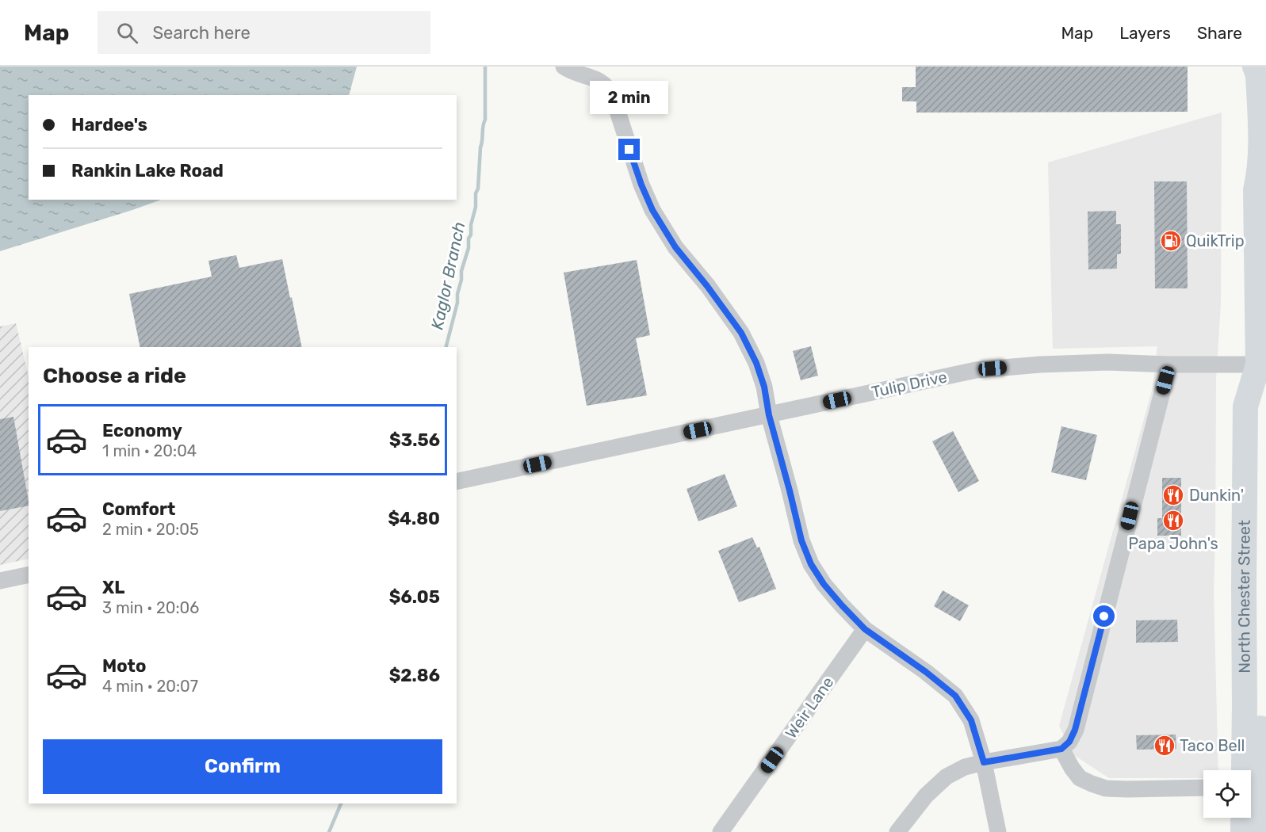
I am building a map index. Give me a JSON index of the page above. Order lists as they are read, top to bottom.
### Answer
{
  "streets": {
    "highway": ["North Chester Street"],
    "street": ["Tulip Drive", "Weir Lane"]
  },
  "crossings": [
    ["Tulip Drive", "North Chester Street"]
  ],
  "water": ["Kaglor Branch"],
  "places": {
    "fuel station": ["QuikTrip"],
    "restaurant": ["Dunkin'", "Papa John's", "Taco Bell"]
  },
  "page": {
    "header": "Map",
    "search": "Search here",
    "nav": ["Map", "Layers", "Share"],
    "bubble": "2 min",
    "banner": ["Hardee's", "Rankin Lake Road"],
    "heading": "Choose a ride",
    "list": [
      {
        "name": "Economy",
        "note": "1 min · 20:04",
        "value": "$3.56"
      },
      {
        "name": "Comfort",
        "note": "2 min · 20:05",
        "value": "$4.80"
      },
      {
        "name": "XL",
        "note": "3 min · 20:06",
        "value": "$6.05"
      },
      {
        "name": "Moto",
        "note": "4 min · 20:07",
        "value": "$2.86"
      }
    ],
    "buttons": "Confirm"
  }
}
